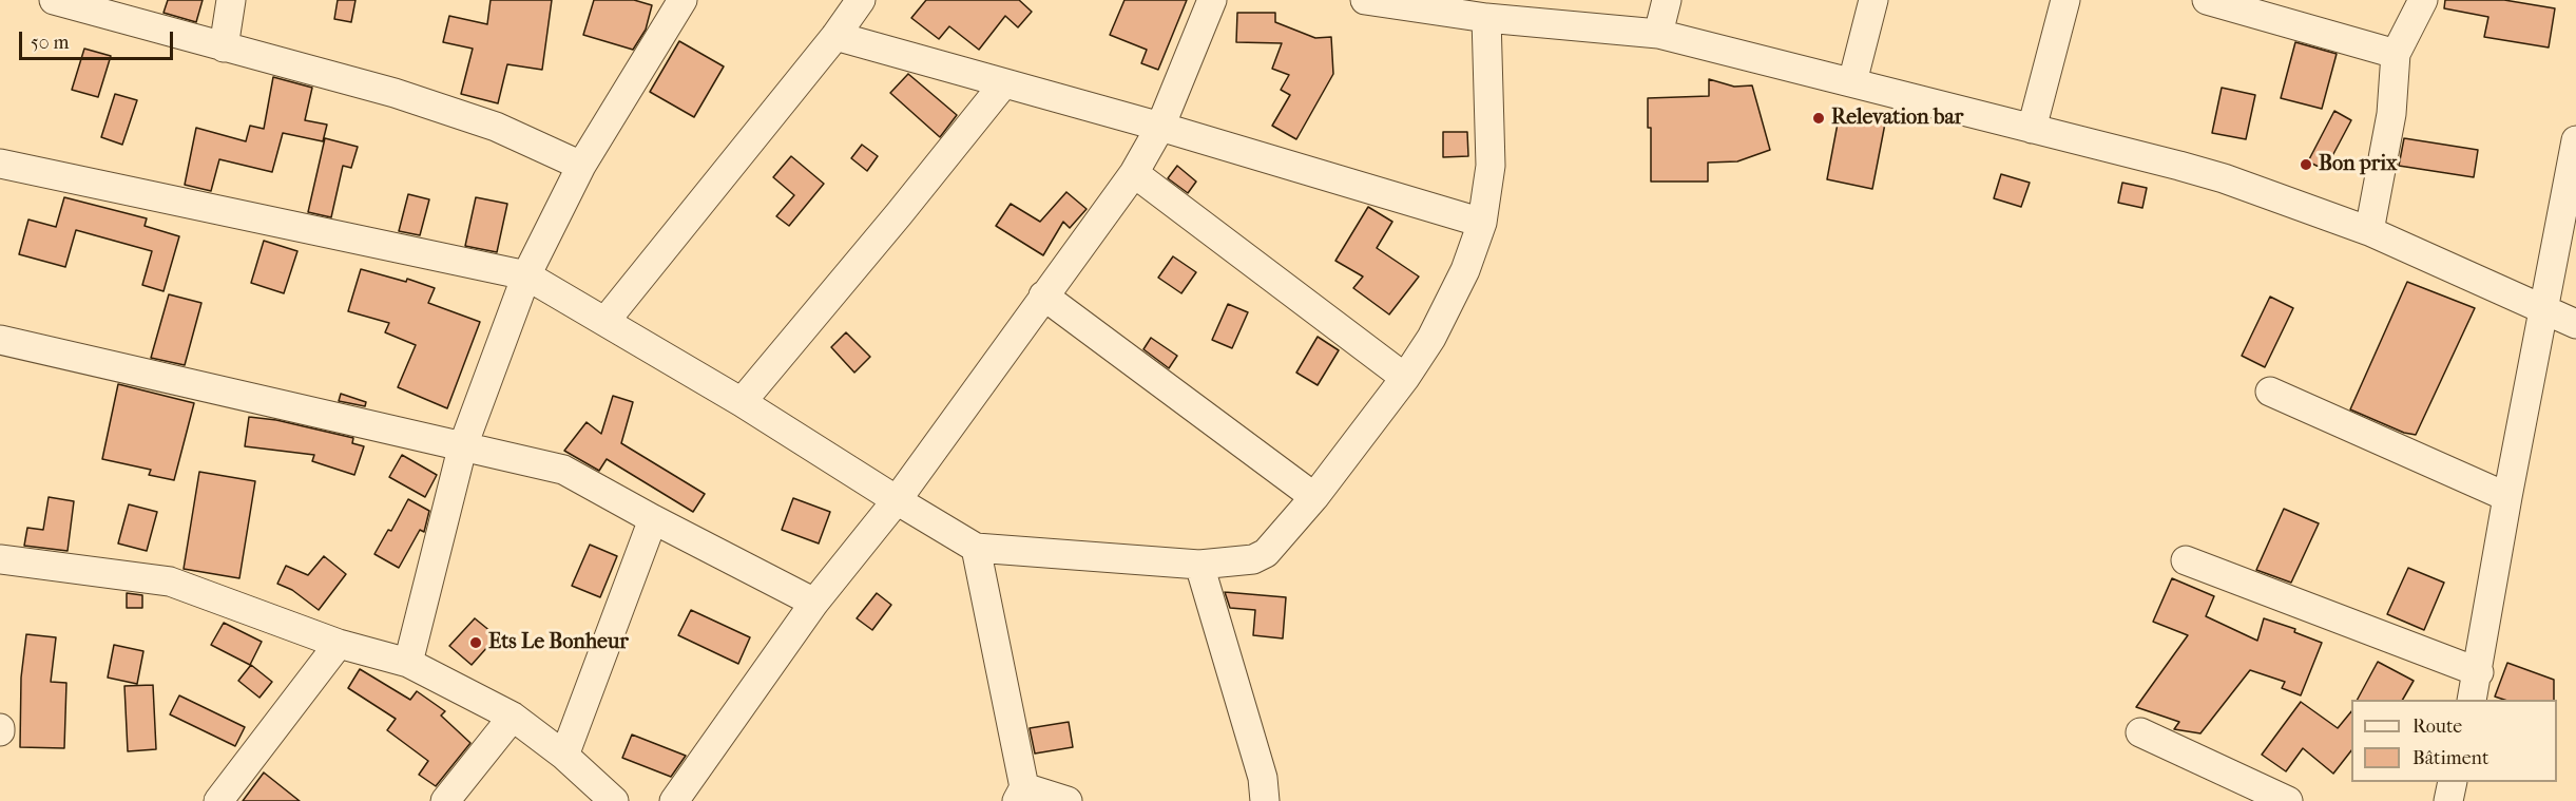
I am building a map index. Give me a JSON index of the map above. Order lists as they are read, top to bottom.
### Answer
{
  "places": ["Relevation bar", "Bon prix", "Ets Le Bonheur"],
  "legend": ["Route", "Bâtiment"],
  "scale_bar": "50 m"
}
